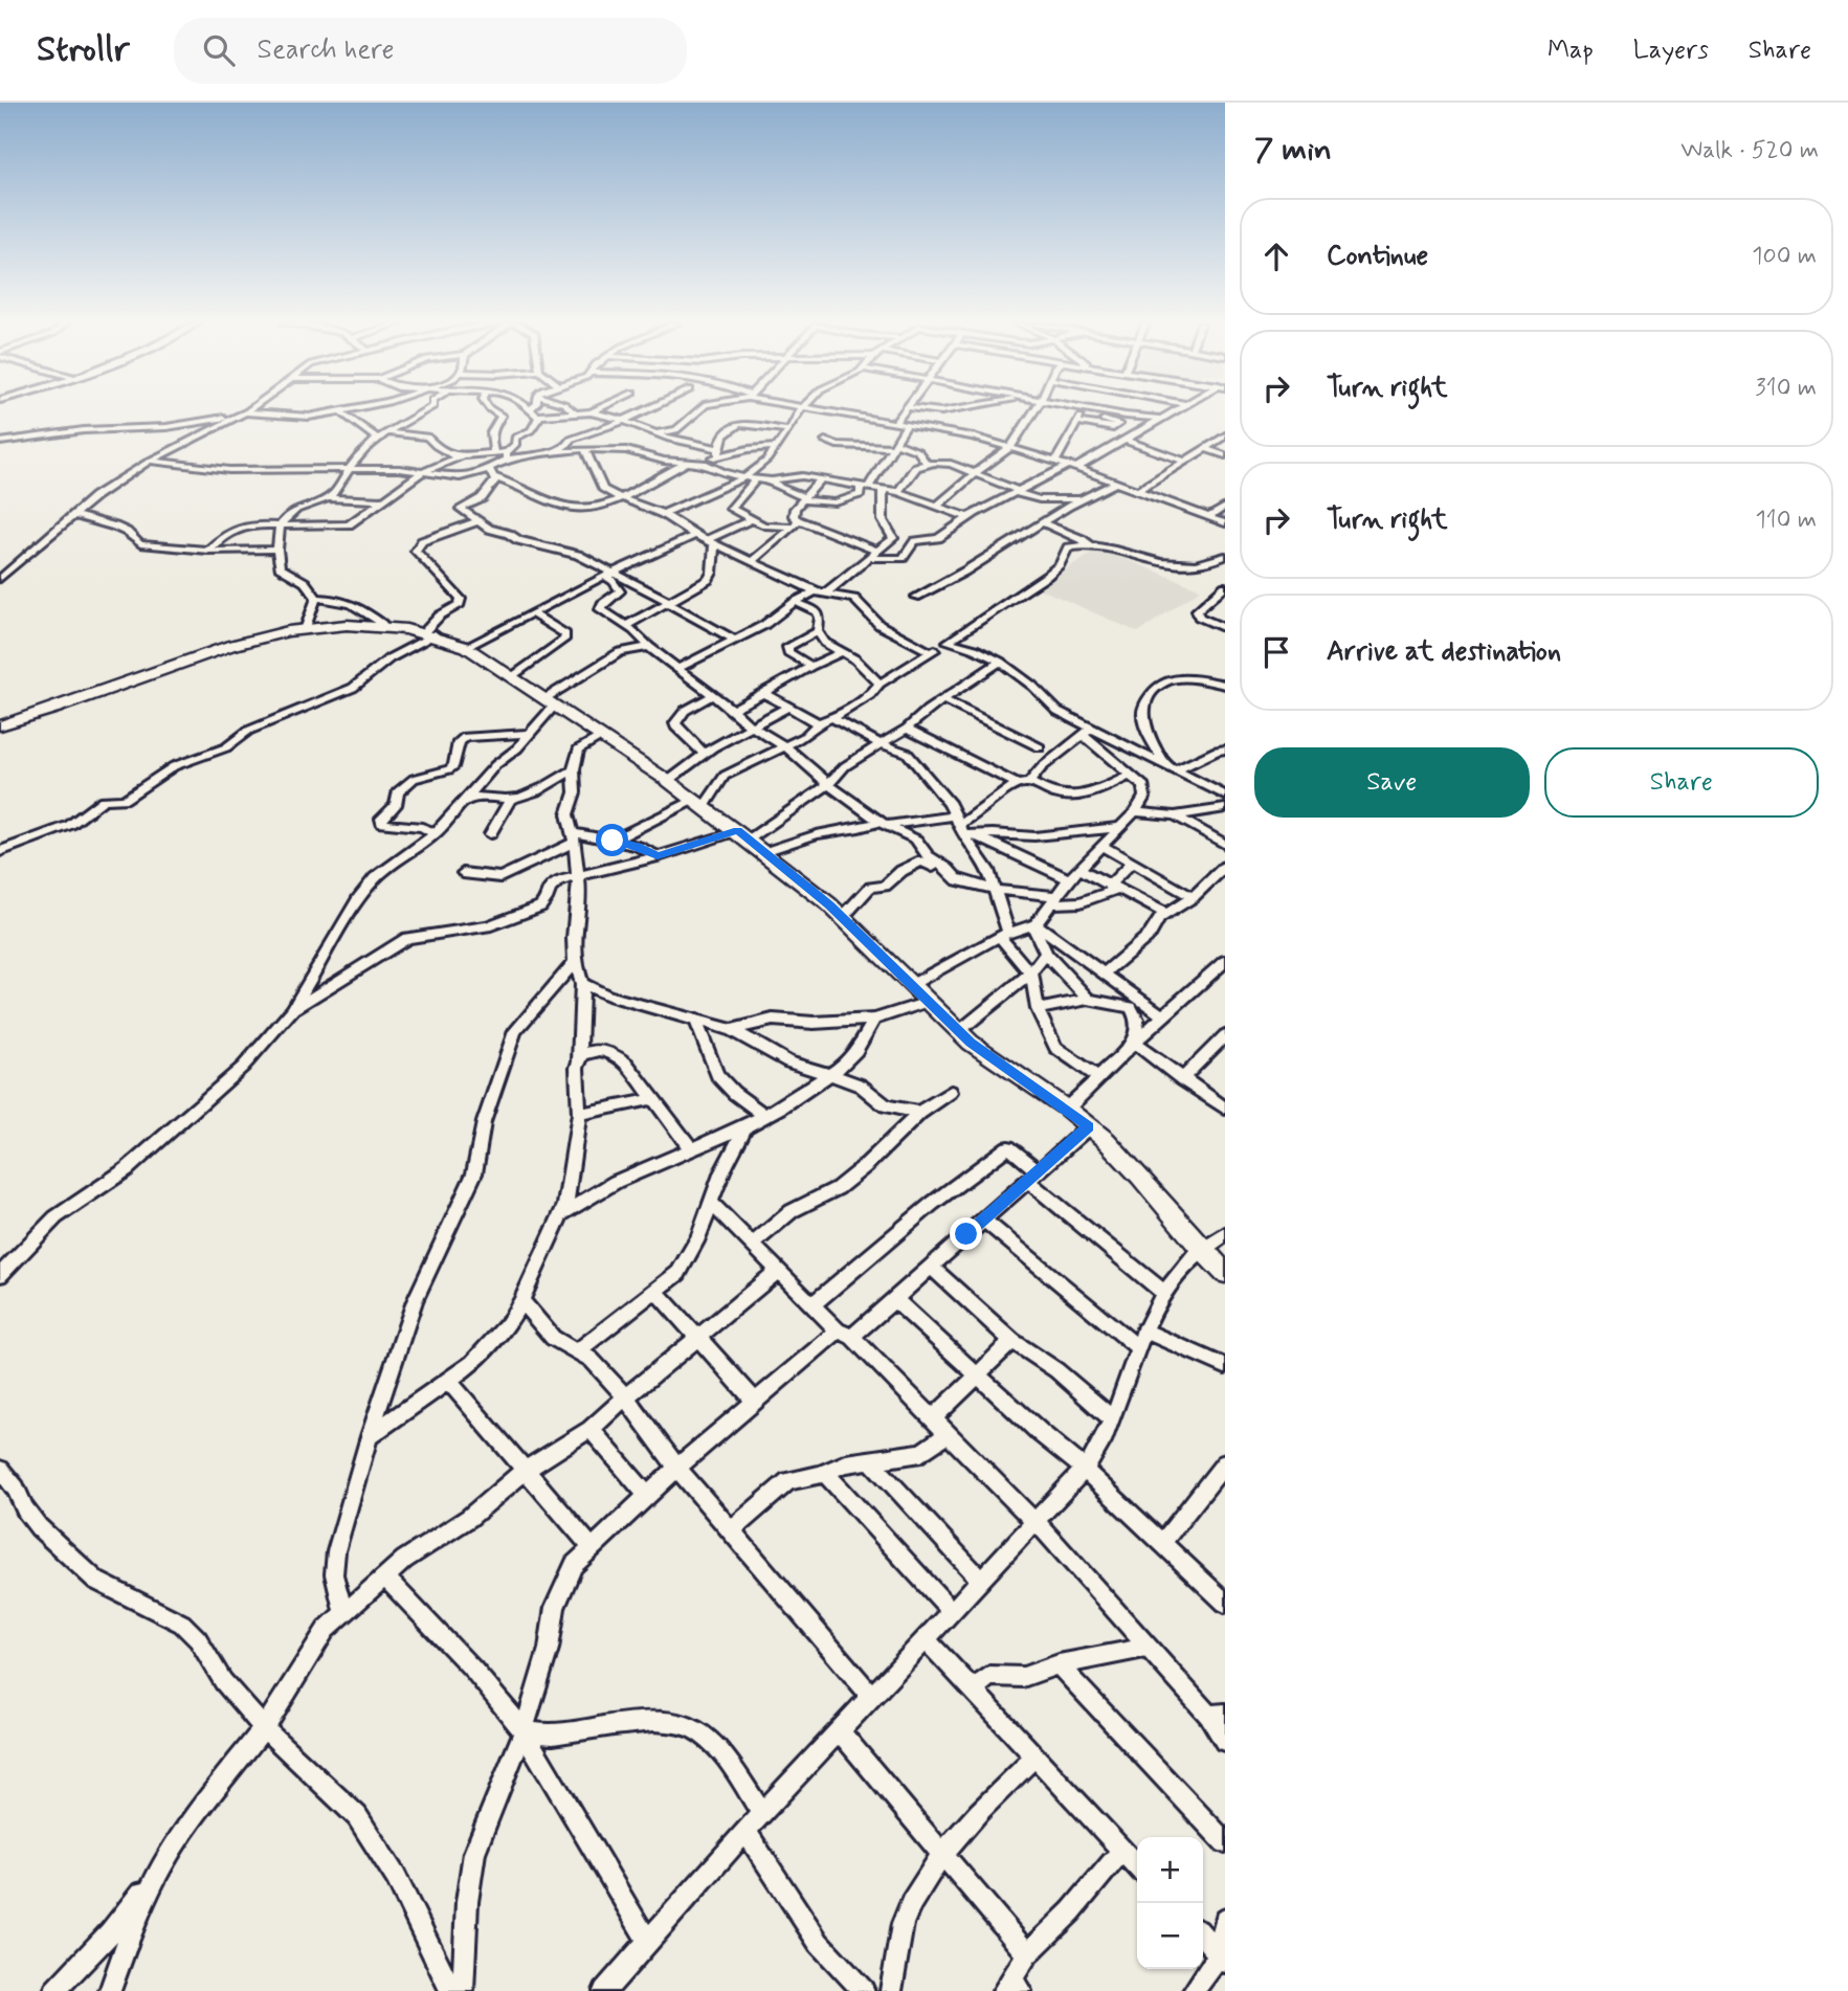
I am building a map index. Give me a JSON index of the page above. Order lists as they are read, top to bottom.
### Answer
{
  "page": {
    "header": "Strollr",
    "search": "Search here",
    "nav": ["Map", "Layers", "Share"],
    "heading": ["7 min", "Walk · 520 m"],
    "list": [
      ["Continue", "100 m"],
      ["Turn right", "310 m"],
      ["Turn right", "110 m"],
      "Arrive at destination"
    ],
    "buttons": ["Save", "Share"],
    "map_buttons": ["+", "−"]
  }
}
